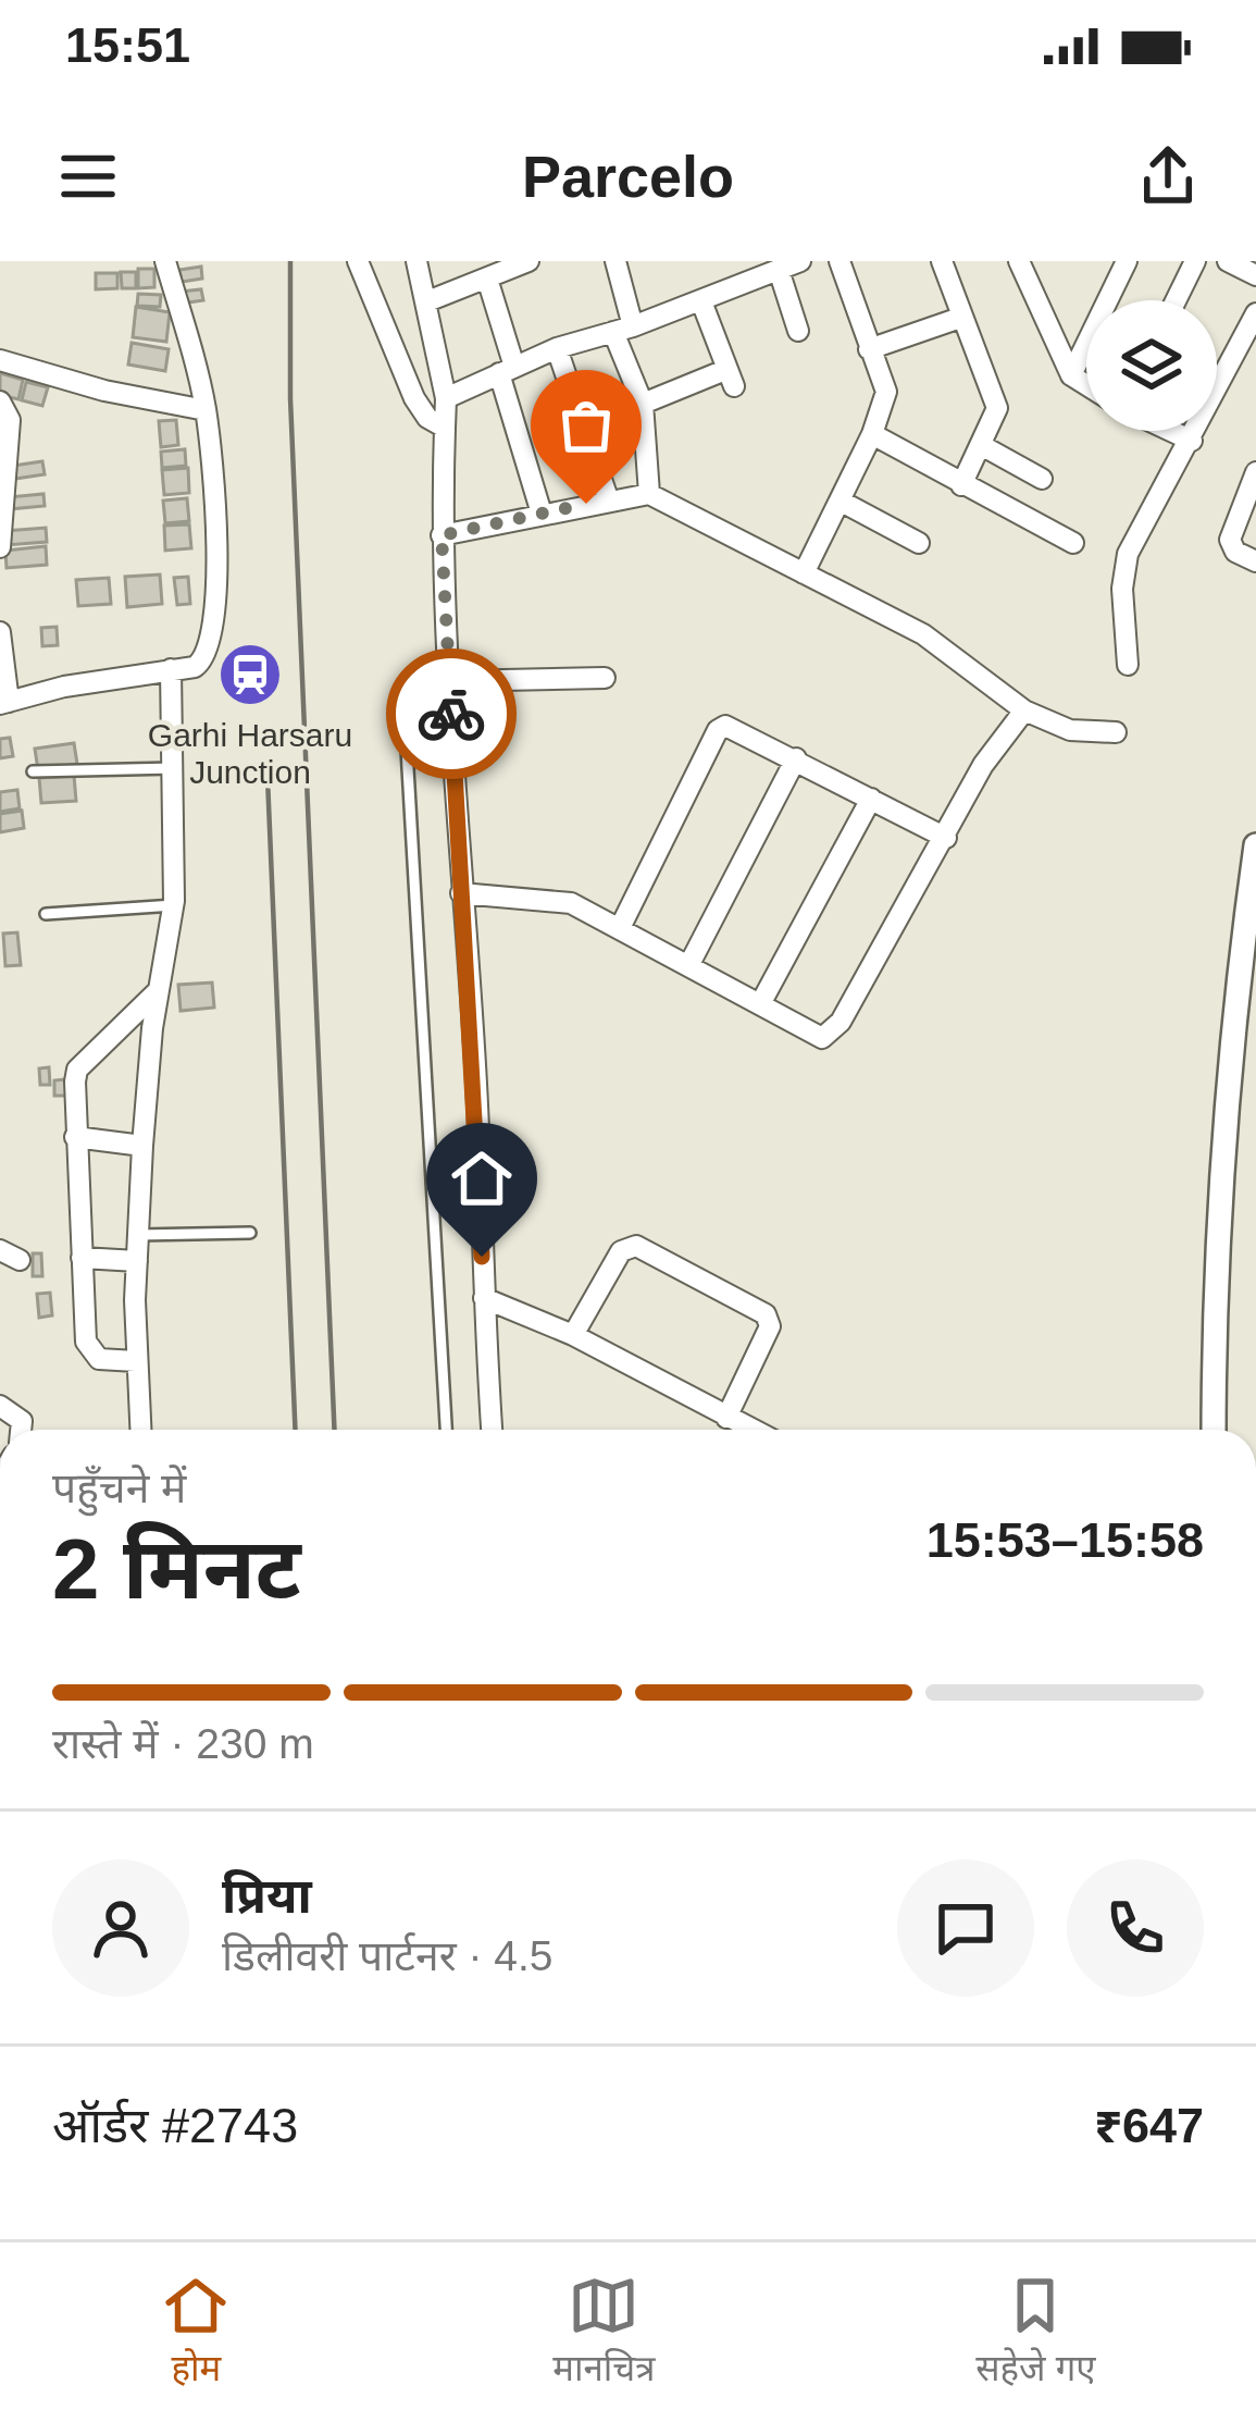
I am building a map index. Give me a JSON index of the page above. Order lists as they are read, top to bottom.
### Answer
{
  "places": {
    "station": ["Garhi Harsaru Junction"]
  },
  "page": {
    "status": "15:51",
    "header": "Parcelo",
    "heading": ["2 मिनट", "पहुँचने में", "15:53–15:58"],
    "panel": [
      "प्रिया",
      "डिलीवरी पार्टनर · 4.5",
      "ऑर्डर #2743",
      "₹647"
    ],
    "bar": "रास्ते में · 230 m",
    "tabs": ["होम", "मानचित्र", "सहेजे गए"]
  }
}
